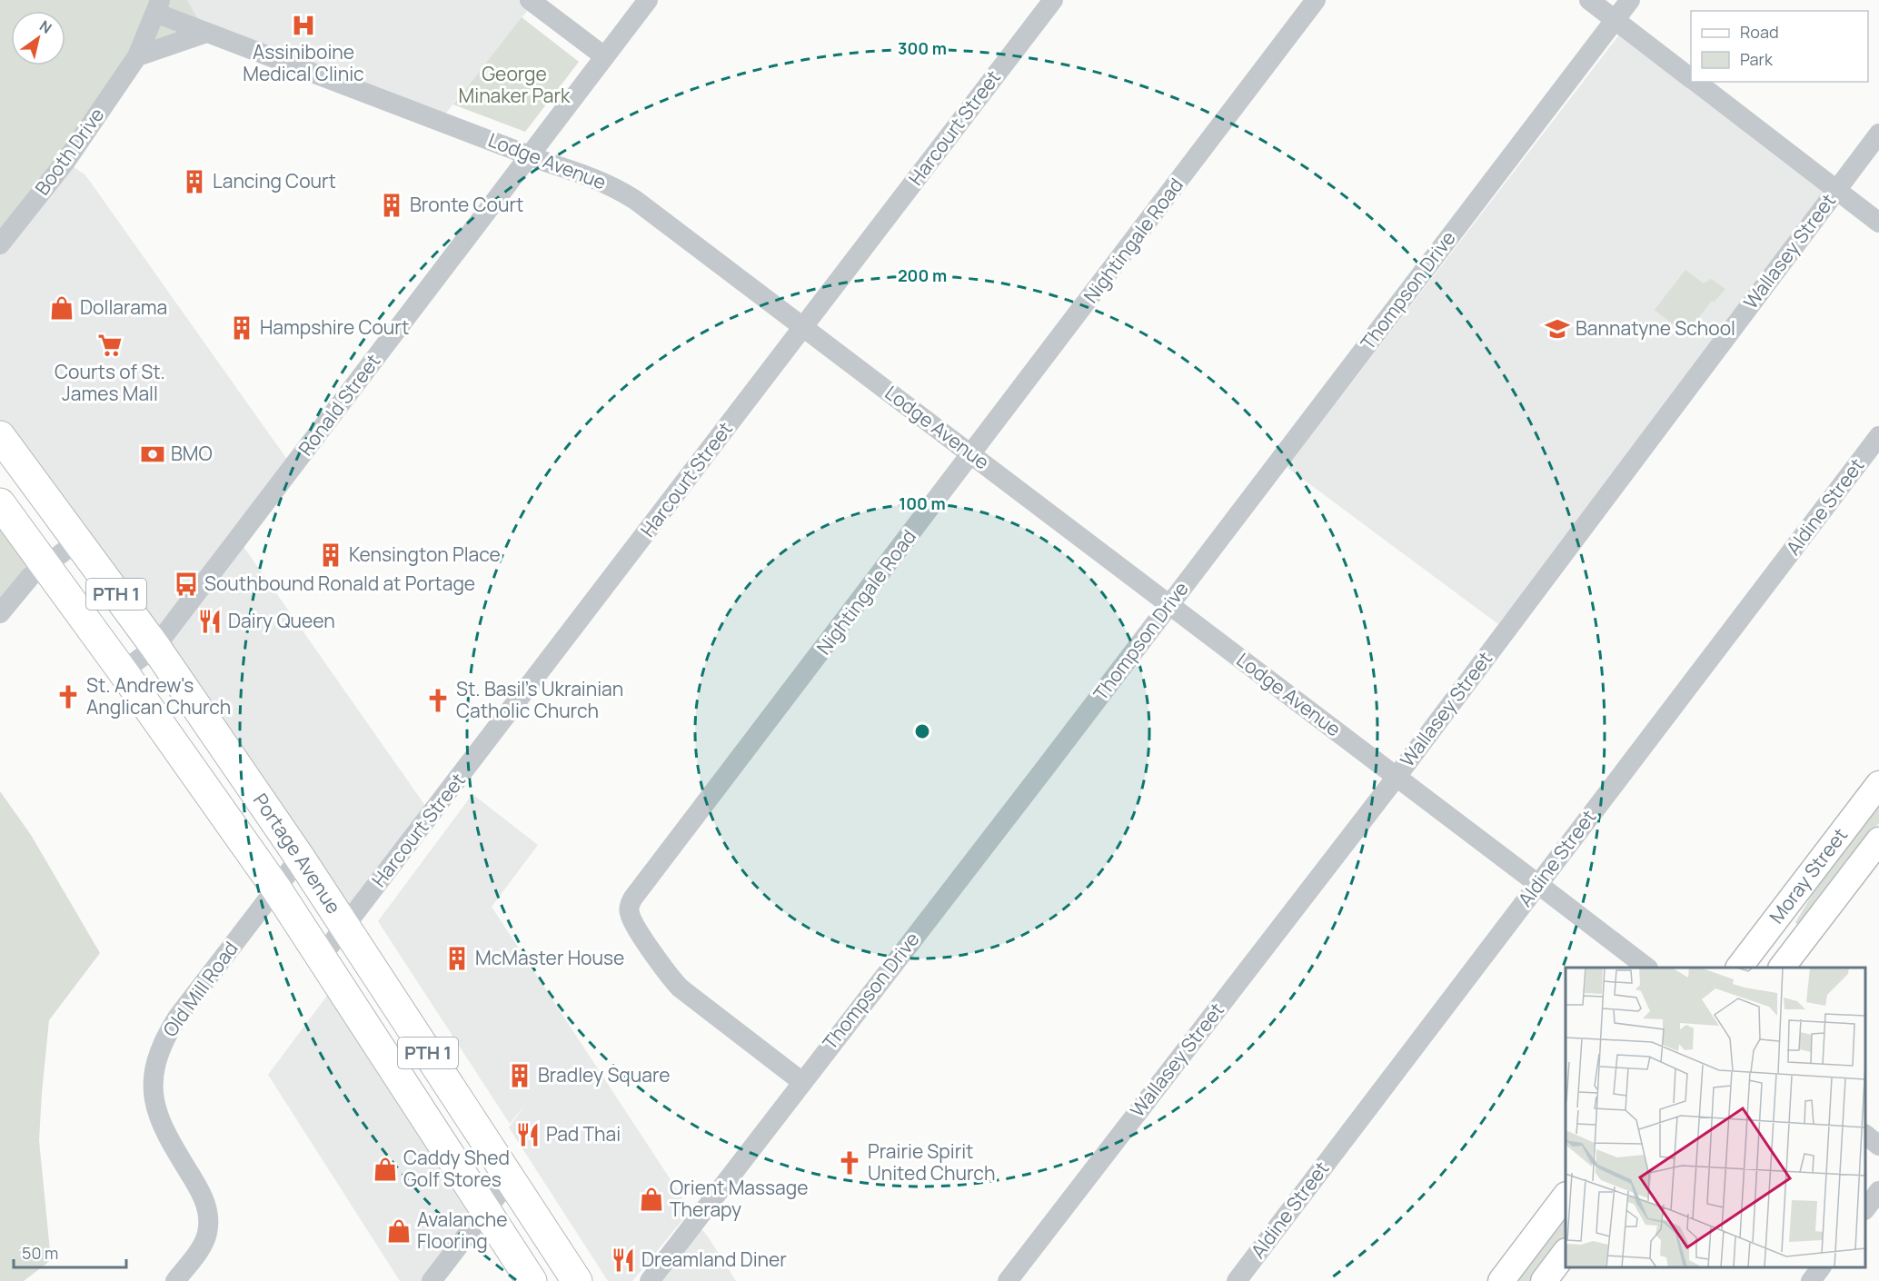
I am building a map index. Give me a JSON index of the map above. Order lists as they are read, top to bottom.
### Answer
{
  "streets": {
    "highway": ["PTH 1", "Portage Avenue"],
    "main road": ["Moray Street"],
    "street": [
      "Harcourt Street",
      "Booth Drive",
      "Lodge Avenue",
      "Nightingale Road",
      "Wallasey Street",
      "Thompson Drive",
      "Ronald Street",
      "Aldine Street",
      "Old Mill Road"
    ]
  },
  "crossings": [
    ["Harcourt Street", "Lodge Avenue"],
    ["Harcourt Street", "Portage Avenue"],
    ["Booth Drive", "Lodge Avenue"],
    ["Lodge Avenue", "Nightingale Road"],
    ["Lodge Avenue", "Wallasey Street"],
    ["Lodge Avenue", "Thompson Drive"],
    ["Lodge Avenue", "Ronald Street"],
    ["Lodge Avenue", "Aldine Street"],
    ["Nightingale Road", "Thompson Drive"],
    ["Ronald Street", "Portage Avenue"],
    ["Portage Avenue", "Old Mill Road"]
  ],
  "parks": ["George Minaker Park"],
  "places": {
    "hospital": ["Assiniboine Medical Clinic"],
    "building": [
      "Lancing Court",
      "Bronte Court",
      "Hampshire Court",
      "Kensington Place",
      "McMaster House",
      "Bradley Square"
    ],
    "shop": [
      "Dollarama",
      "Caddy Shed Golf Stores",
      "Orient Massage Therapy",
      "Avalanche Flooring"
    ],
    "school or university": ["Bannatyne School"],
    "supermarket": ["Courts of St. James Mall"],
    "bank": ["BMO"],
    "bus stop": ["Southbound Ronald at Portage"],
    "restaurant": ["Dairy Queen", "Pad Thai", "Dreamland Diner"],
    "church": ["St. Andrew's Anglican Church", "St. Basil's Ukrainian Catholic Church", "Prairie Spirit United Church"]
  },
  "legend": ["Road", "Park"],
  "scale_bar": "50 m",
  "north": "top right",
  "rings": ["300 m", "200 m", "100 m"]
}
